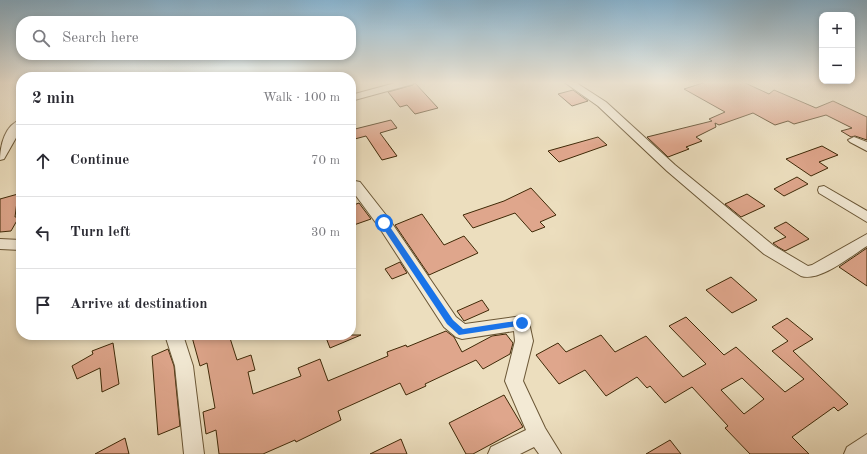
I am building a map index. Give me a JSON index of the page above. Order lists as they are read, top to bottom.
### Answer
{
  "page": {
    "map_buttons": ["+", "−"],
    "search": "Search here",
    "heading": ["2 min", "Walk · 100 m"],
    "list": [
      ["Continue", "70 m"],
      ["Turn left", "30 m"],
      "Arrive at destination"
    ]
  }
}
